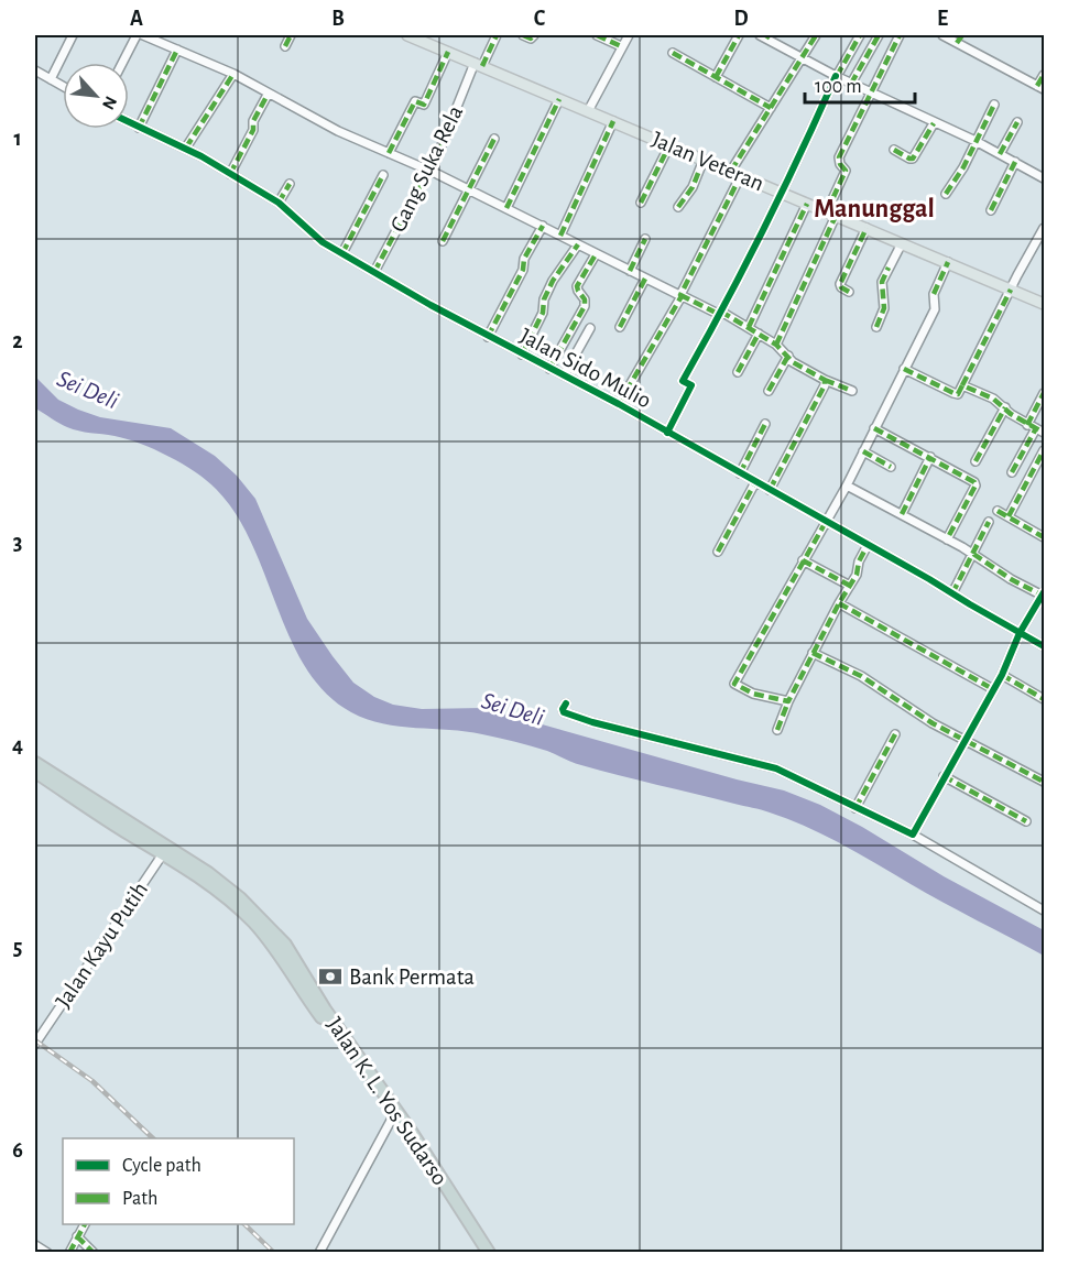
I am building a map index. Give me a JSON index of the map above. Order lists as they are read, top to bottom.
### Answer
{
  "streets": {
    "highway": ["Jalan K. L. Yos Sudarso"],
    "main road": ["Jalan Veteran"],
    "street": ["Gang Suka Rela", "Jalan Sido Mulio", "Jalan Kayu Putih"]
  },
  "crossings": [
    ["Jalan Veteran", "Gang Suka Rela"],
    ["Gang Suka Rela", "Jalan Sido Mulio"],
    ["Jalan Kayu Putih", "Jalan K. L. Yos Sudarso"]
  ],
  "districts": ["Manunggal"],
  "water": ["Sei Deli"],
  "places": {
    "bank": ["Bank Permata"]
  },
  "legend": ["Cycle path", "Path"],
  "scale_bar": "100 m",
  "north": "bottom right",
  "grid": {
    "columns": [
      "A",
      "B",
      "C",
      "D",
      "E"
    ],
    "rows": [
      "1",
      "2",
      "3",
      "4",
      "5",
      "6"
    ]
  }
}
